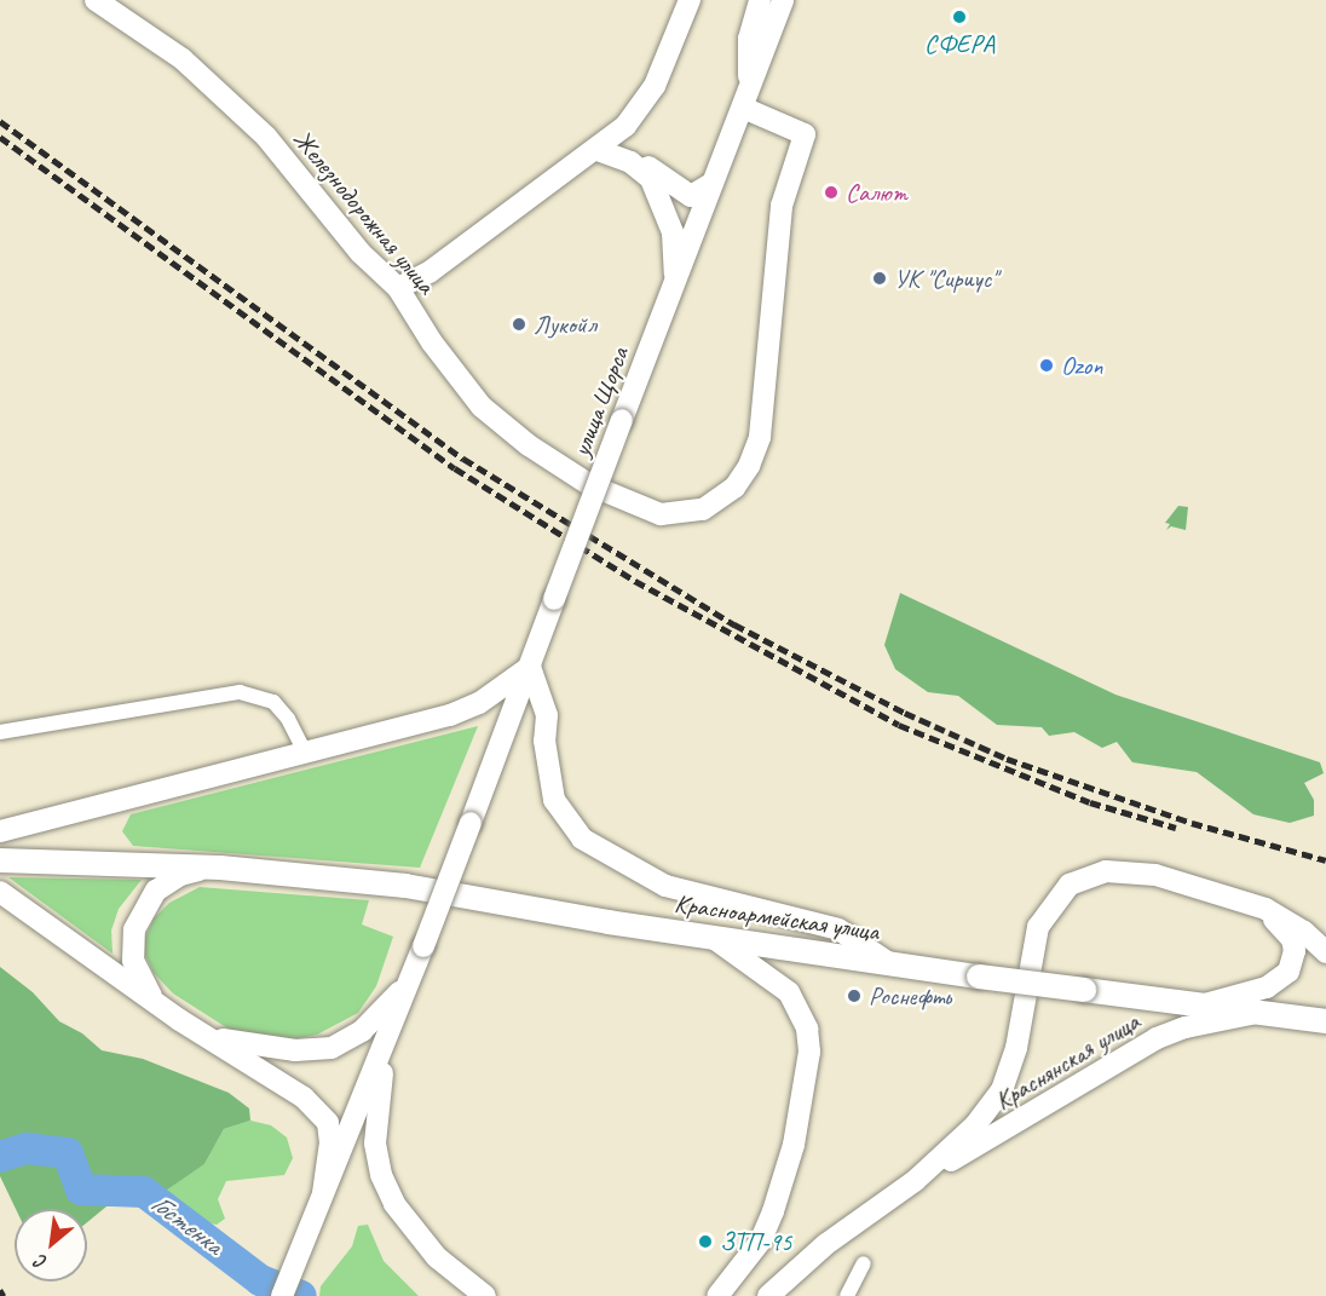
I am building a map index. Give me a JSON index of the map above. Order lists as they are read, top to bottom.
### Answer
{
  "streets": {
    "main road": [
      "Железнодорожная улица",
      "улица Щорса",
      "Красноармейская улица",
      "Краснянская улица"
    ]
  },
  "crossings": [
    ["Железнодорожная улица", "улица Щорса"],
    ["Красноармейская улица", "Краснянская улица"]
  ],
  "water": ["Гостенка"],
  "places": [
    "СФЕРА",
    "Салют",
    "УК \"Сириус\"",
    "Лукойл",
    "Ozon",
    "Роснефть",
    "ЗТП-95"
  ],
  "north": "bottom left"
}
